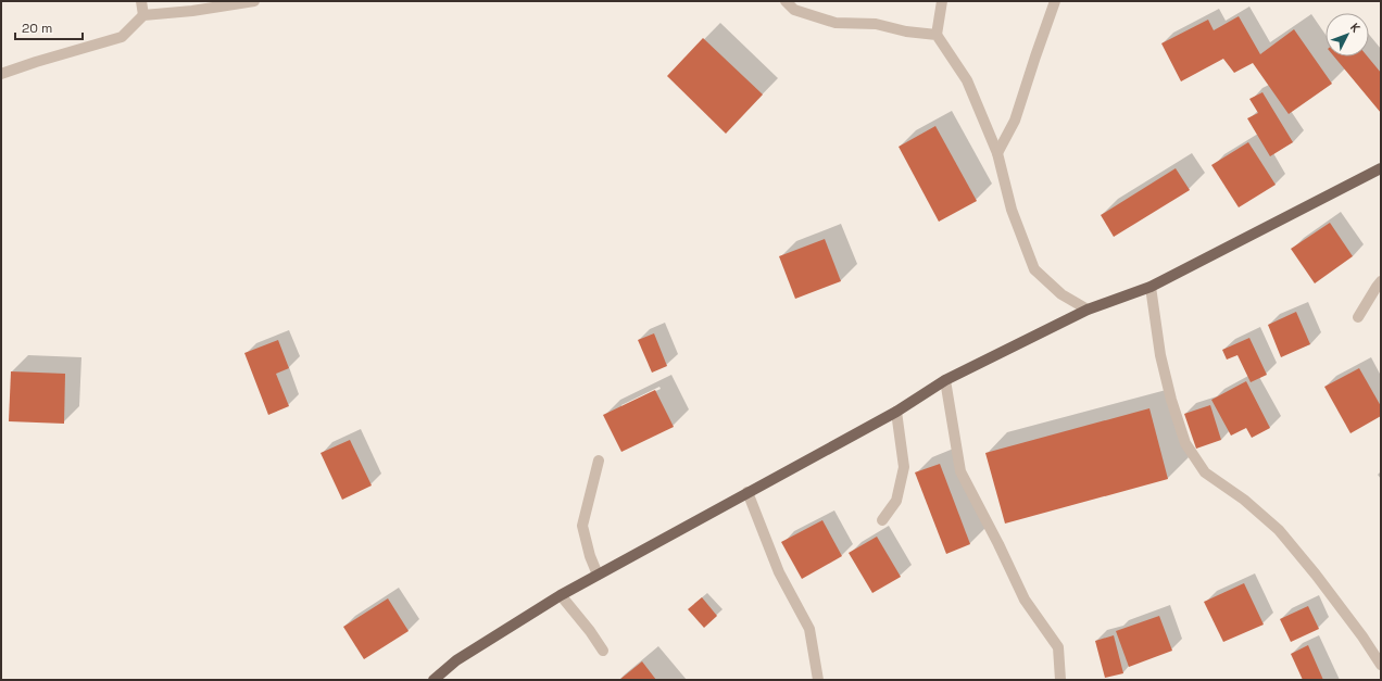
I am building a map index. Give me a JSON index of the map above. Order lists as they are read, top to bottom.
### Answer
{
  "scale_bar": "20 m",
  "north": "top right"
}
